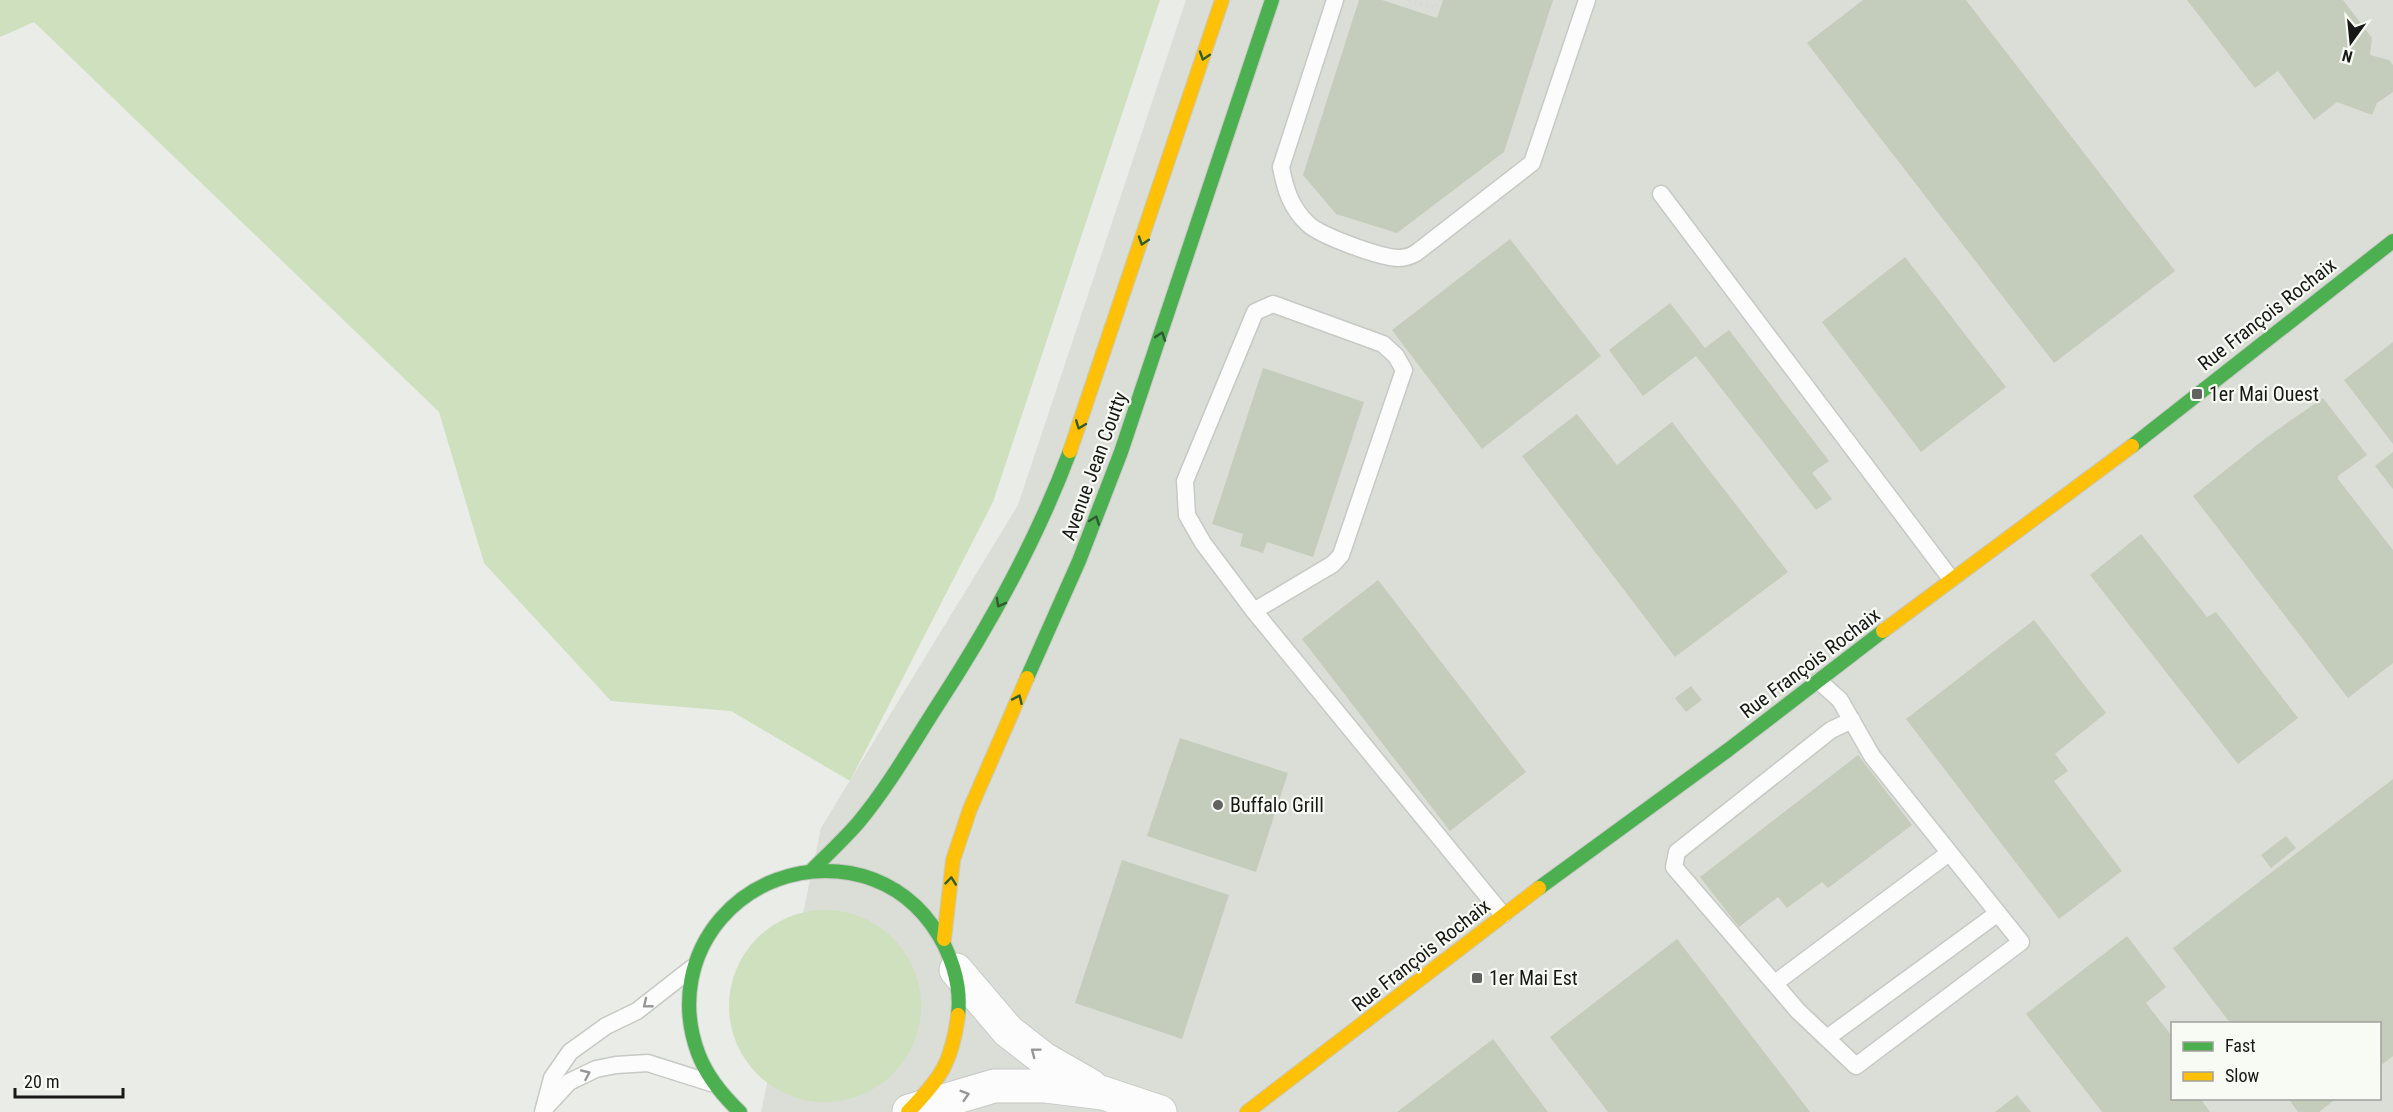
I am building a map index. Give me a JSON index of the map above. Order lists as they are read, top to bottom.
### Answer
{
  "streets": {
    "main road": ["Rue François Rochaix", "Avenue Jean Coutty"]
  },
  "places": {
    "transit": ["1er Mai Ouest", "1er Mai Est"],
    "other": ["Buffalo Grill"]
  },
  "legend": ["Fast", "Slow"],
  "scale_bar": "20 m",
  "north": "bottom"
}
